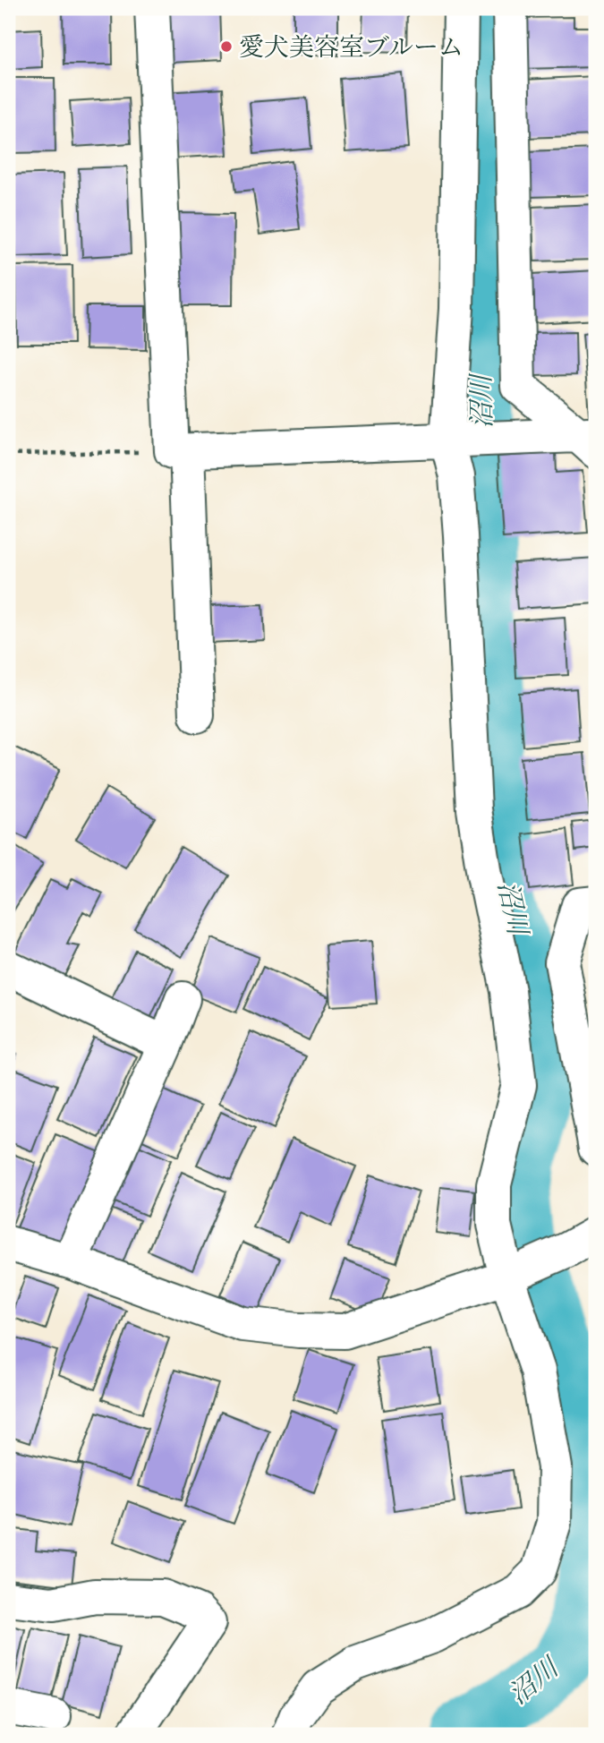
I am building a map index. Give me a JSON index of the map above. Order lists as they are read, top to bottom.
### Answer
{
  "water": ["沼川"],
  "places": ["愛犬美容室ブルーム"]
}
